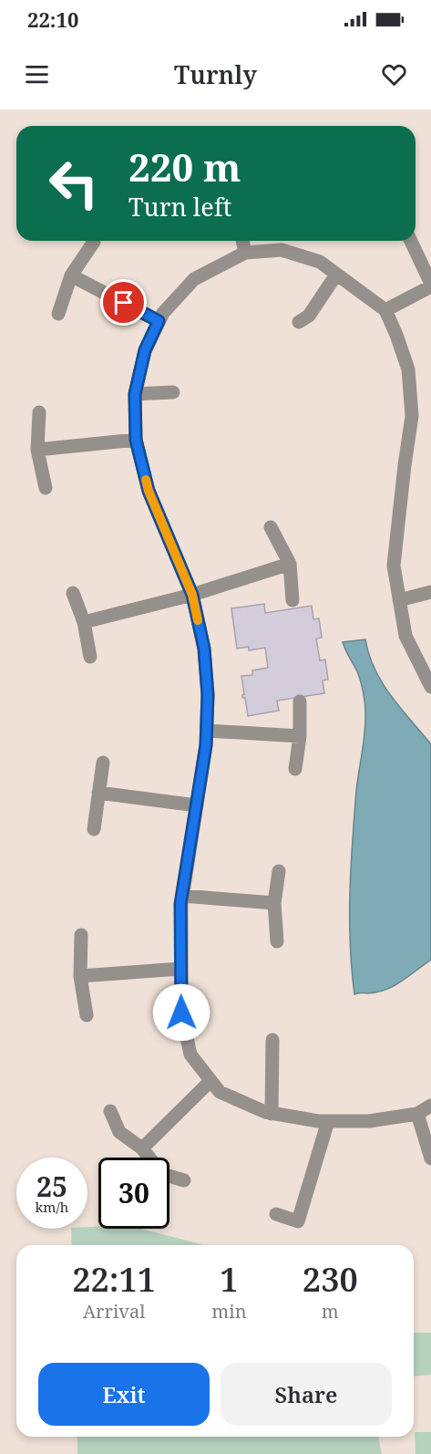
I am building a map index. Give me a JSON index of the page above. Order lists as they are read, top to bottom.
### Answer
{
  "page": {
    "status": "22:10",
    "header": "Turnly",
    "turn": ["220 m", "Turn left"],
    "speed": "25 km/h",
    "limit": "30",
    "eta": [
      "22:11",
      "Arrival",
      "1",
      "min",
      "230",
      "m"
    ],
    "buttons": ["Exit", "Share"]
  }
}
